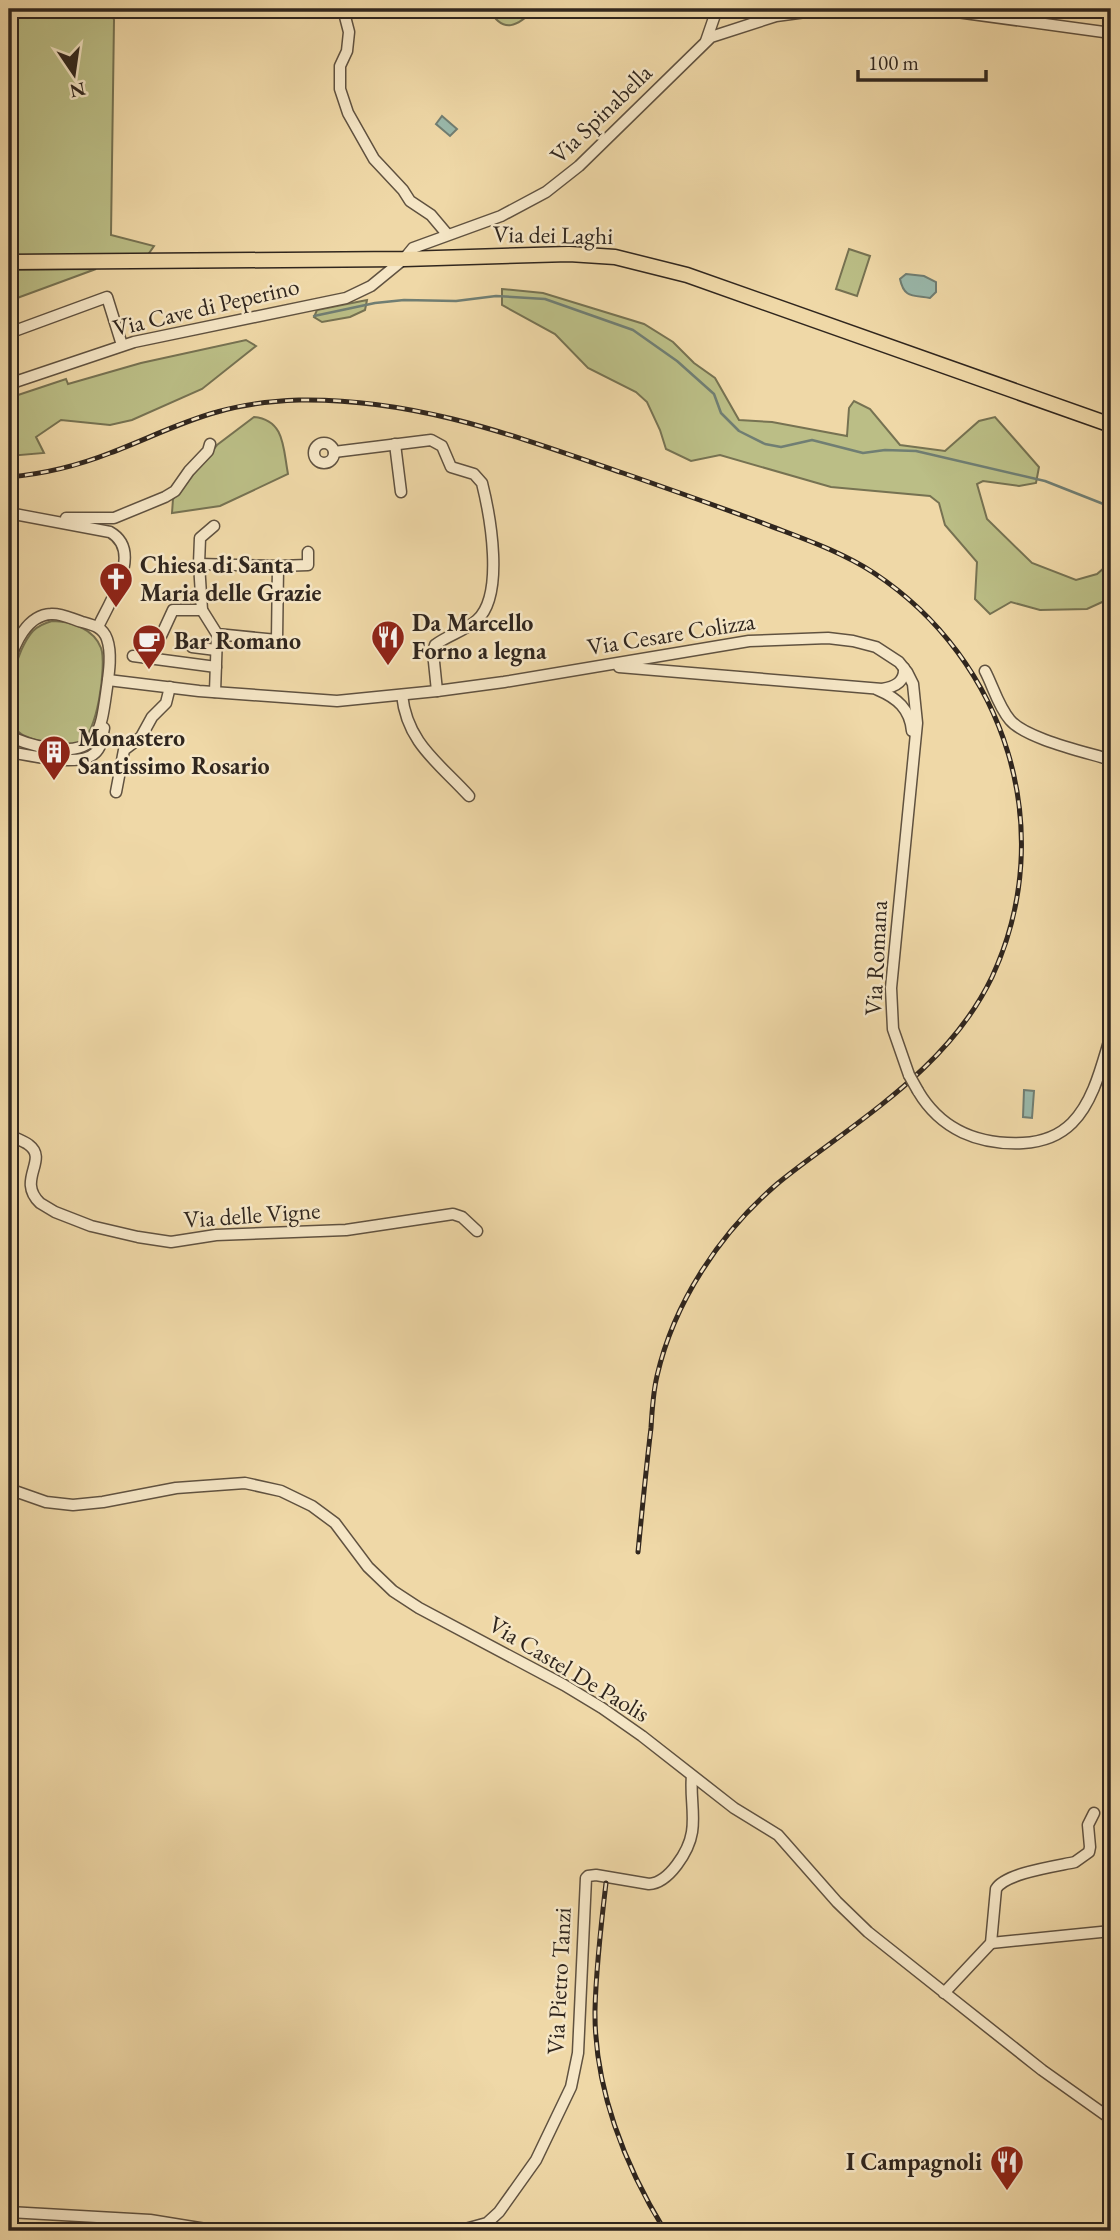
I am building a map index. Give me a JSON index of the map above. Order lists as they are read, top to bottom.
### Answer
{
  "streets": {
    "main road": ["Via dei Laghi"],
    "street": [
      "Via Spinabella",
      "Via Cave di Peperino",
      "Via Cesare Colizza",
      "Via Romana",
      "Via delle Vigne",
      "Via Castel De Paolis",
      "Via Pietro Tanzi"
    ]
  },
  "crossings": [
    ["Via Spinabella", "Via dei Laghi"],
    ["Via Spinabella", "Via Cave di Peperino"],
    ["Via dei Laghi", "Via Cave di Peperino"],
    ["Via Cesare Colizza", "Via Romana"],
    ["Via Castel De Paolis", "Via Pietro Tanzi"]
  ],
  "places": {
    "church": ["Chiesa di Santa Maria delle Grazie"],
    "restaurant": ["Da Marcello Forno a legna", "I Campagnoli"],
    "cafe": ["Bar Romano"],
    "building": ["Monastero Santissimo Rosario"]
  },
  "scale_bar": "100 m",
  "north": "bottom"
}
